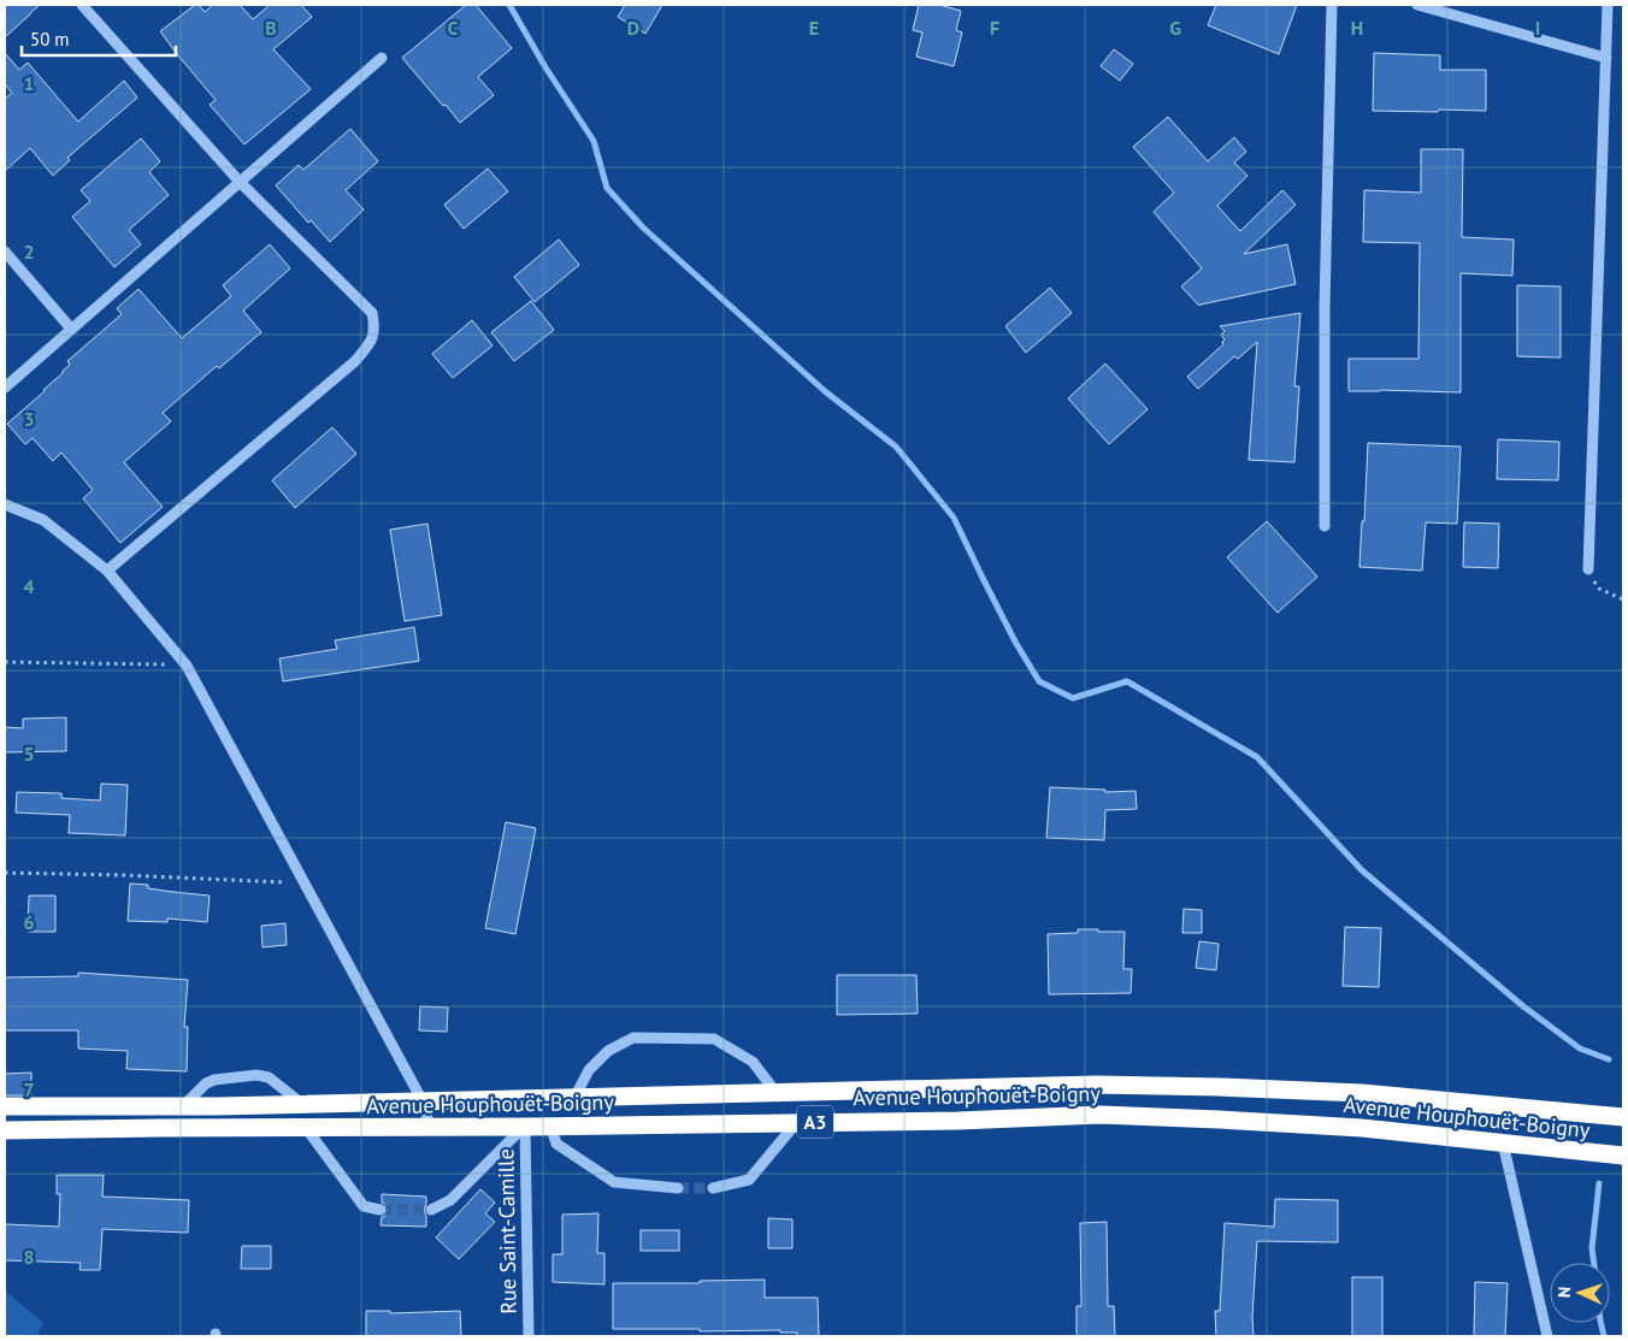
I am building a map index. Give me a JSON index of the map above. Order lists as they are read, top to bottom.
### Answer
{
  "streets": {
    "highway": ["Avenue Houphouët-Boigny", "A3"],
    "street": ["Rue Saint-Camille"]
  },
  "crossings": [
    ["Avenue Houphouët-Boigny", "Rue Saint-Camille"]
  ],
  "scale_bar": "50 m",
  "north": "left",
  "grid": {
    "columns": [
      "B",
      "C",
      "D",
      "E",
      "F",
      "G",
      "H",
      "I"
    ],
    "rows": [
      "1",
      "2",
      "3",
      "4",
      "5",
      "6",
      "7",
      "8"
    ]
  }
}
